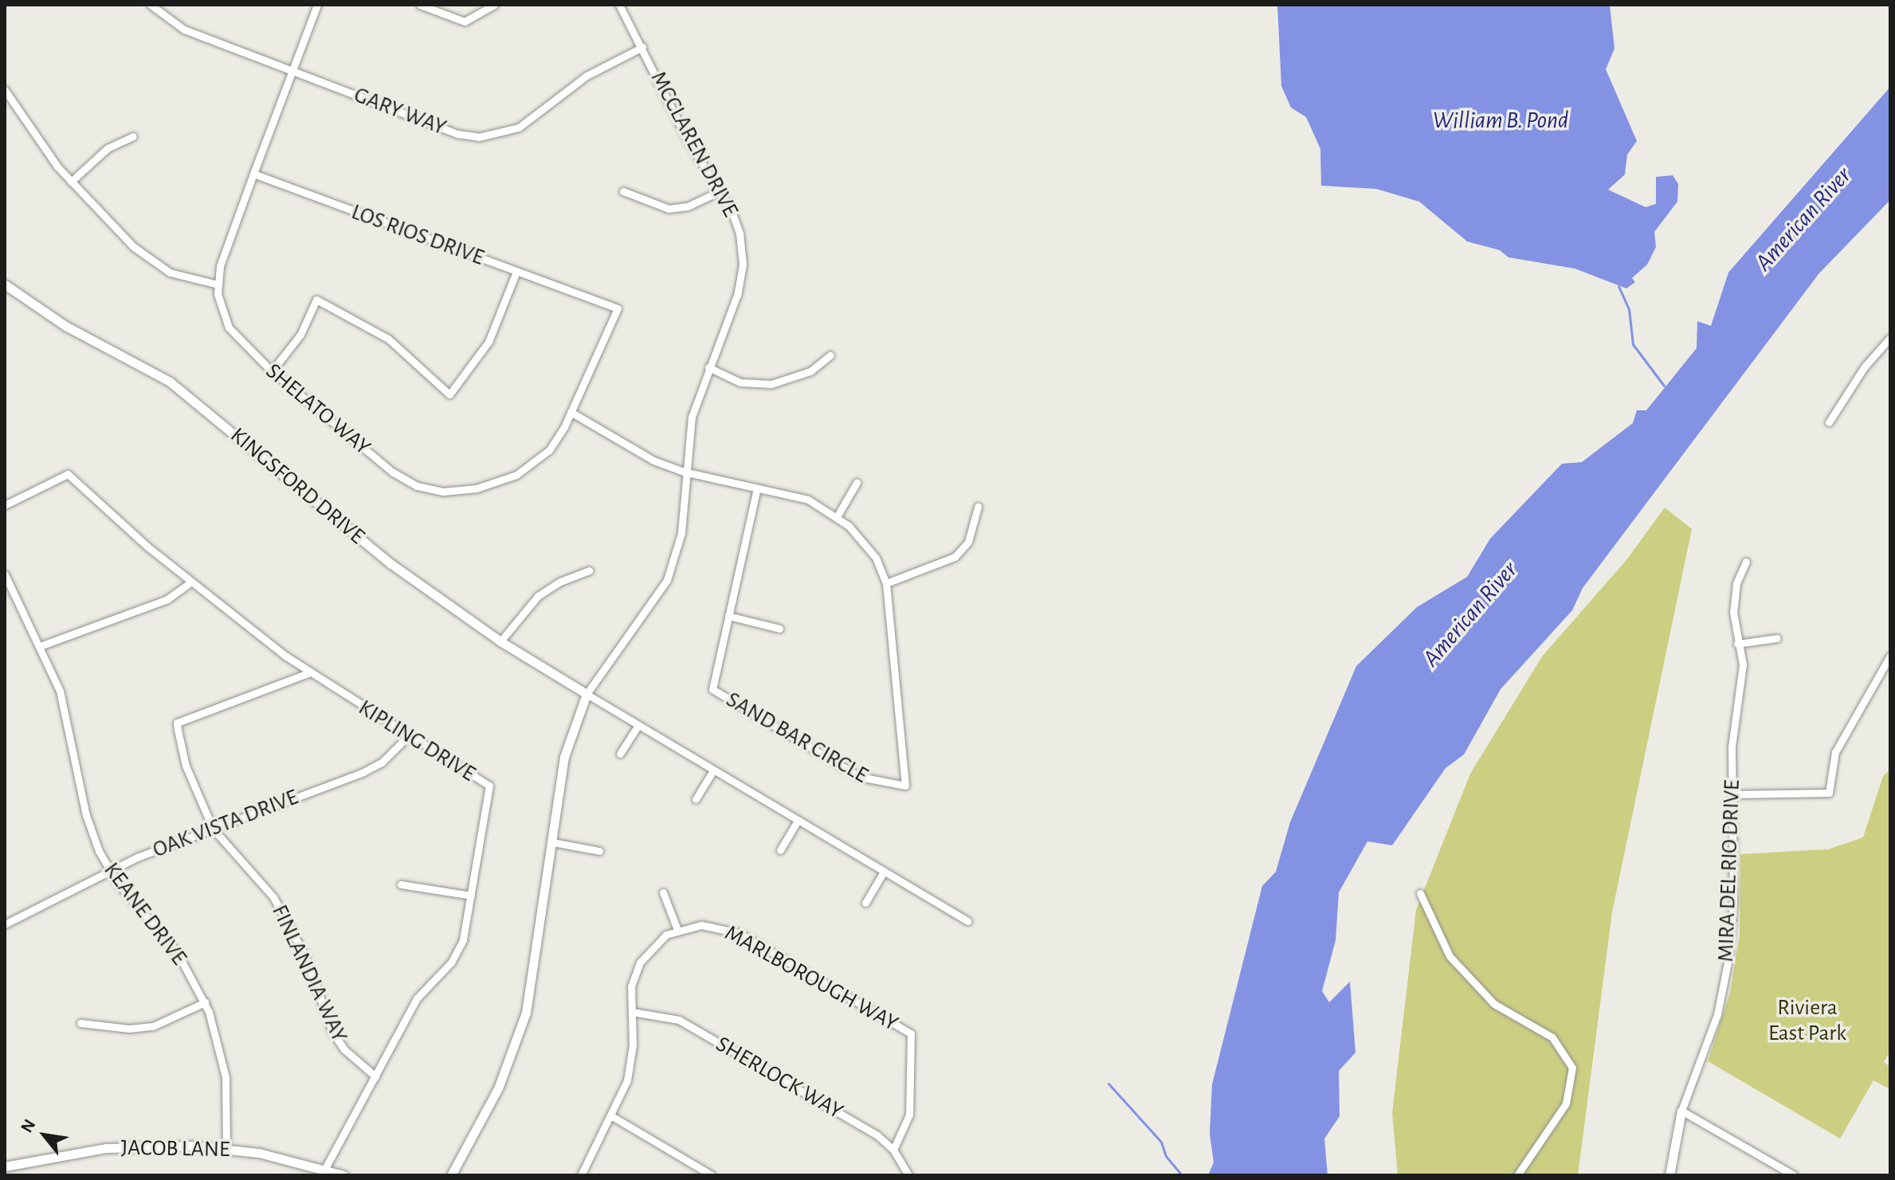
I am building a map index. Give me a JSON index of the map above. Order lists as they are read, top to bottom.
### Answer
{
  "streets": {
    "street": [
      "GARY WAY",
      "MCCLAREN DRIVE",
      "LOS RIOS DRIVE",
      "SHELATO WAY",
      "KINGSFORD DRIVE",
      "SAND BAR CIRCLE",
      "KIPLING DRIVE",
      "OAK VISTA DRIVE",
      "MIRA DEL RIO DRIVE",
      "KEANE DRIVE",
      "FINLANDIA WAY",
      "MARLBOROUGH WAY",
      "SHERLOCK WAY",
      "JACOB LANE"
    ]
  },
  "crossings": [
    ["GARY WAY", "MCCLAREN DRIVE"],
    ["GARY WAY", "SHELATO WAY"],
    ["MCCLAREN DRIVE", "KINGSFORD DRIVE"],
    ["LOS RIOS DRIVE", "SHELATO WAY"],
    ["KIPLING DRIVE", "OAK VISTA DRIVE"],
    ["KIPLING DRIVE", "FINLANDIA WAY"],
    ["KIPLING DRIVE", "JACOB LANE"],
    ["OAK VISTA DRIVE", "KEANE DRIVE"],
    ["OAK VISTA DRIVE", "FINLANDIA WAY"],
    ["KEANE DRIVE", "JACOB LANE"],
    ["MARLBOROUGH WAY", "SHERLOCK WAY"]
  ],
  "water": ["William B. Pond", "American River"],
  "parks": ["Riviera East Park"],
  "north": "top left"
}
